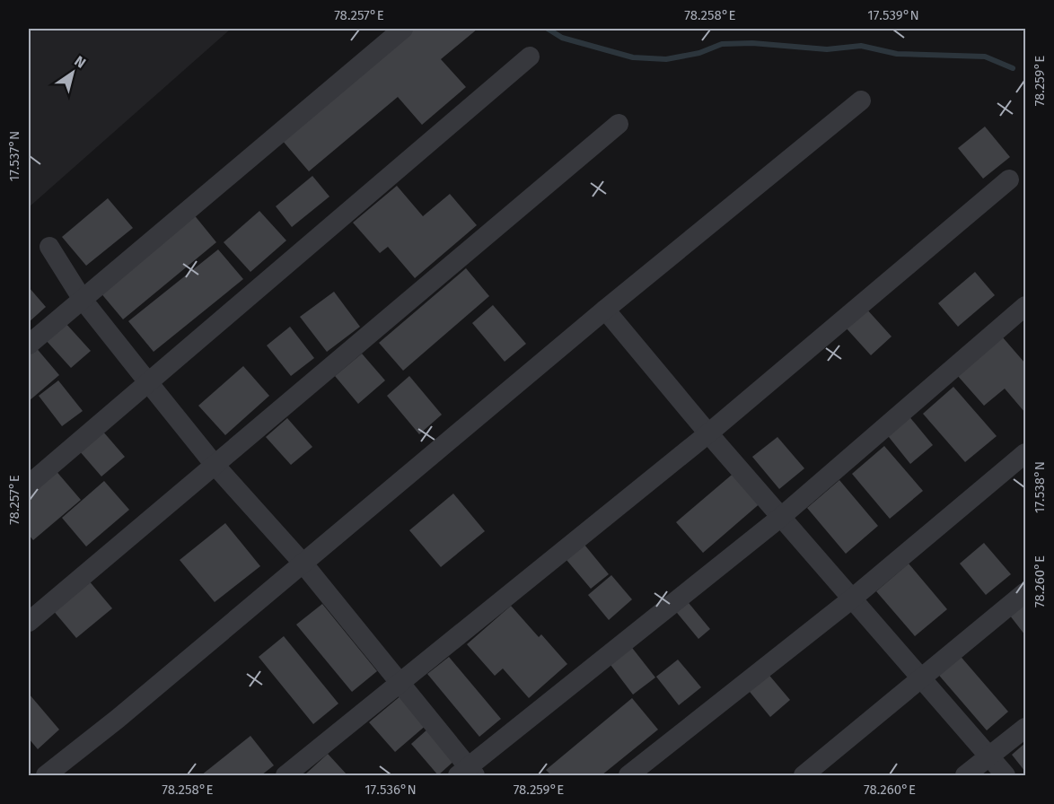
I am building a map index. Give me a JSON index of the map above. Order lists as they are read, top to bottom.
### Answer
{
  "north": "top right",
  "coordinates": [
    "78.257°E",
    "78.258°E",
    "17.539°N",
    "78.259°E",
    "17.537°N",
    "17.538°N",
    "78.260°E",
    "17.536°N"
  ]
}
